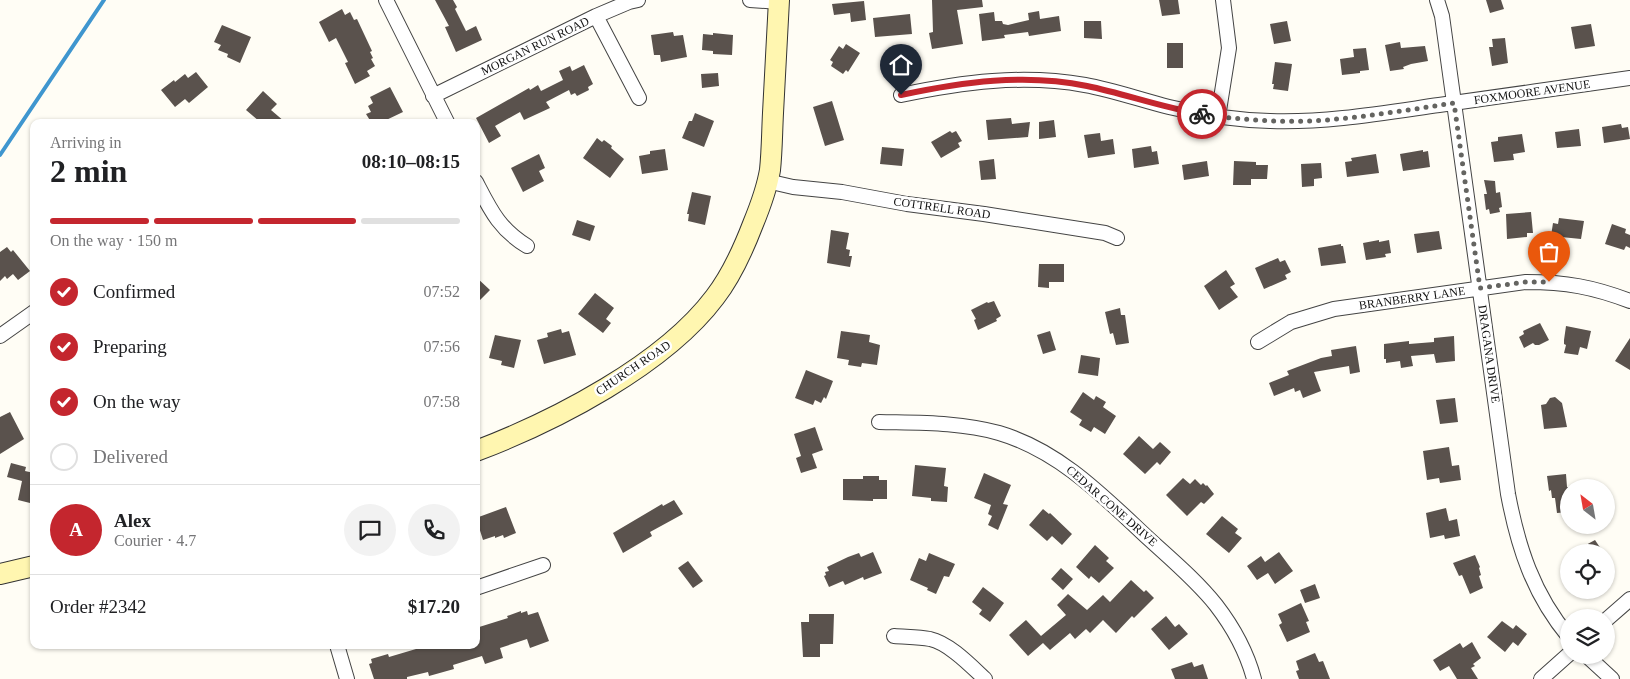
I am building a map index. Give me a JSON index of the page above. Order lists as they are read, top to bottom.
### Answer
{
  "streets": {
    "main road": ["CHURCH ROAD"],
    "street": [
      "MORGAN RUN ROAD",
      "FOXMOORE AVENUE",
      "COTTRELL ROAD",
      "BRANBERRY LANE",
      "DRAGANA DRIVE",
      "CEDAR CONE DRIVE"
    ]
  },
  "crossings": [
    ["FOXMOORE AVENUE", "DRAGANA DRIVE"],
    ["COTTRELL ROAD", "CHURCH ROAD"],
    ["BRANBERRY LANE", "DRAGANA DRIVE"]
  ],
  "north": "top left",
  "page": {
    "heading": ["2 min", "Arriving in", "08:10–08:15"],
    "panel": [
      "Alex",
      "Courier · 4.7",
      "Order #2342",
      "$17.20"
    ],
    "bar": "On the way · 150 m",
    "list": [
      ["Confirmed", "07:52"],
      ["Preparing", "07:56"],
      ["On the way", "07:58"],
      "Delivered"
    ],
    "round": "A"
  }
}
